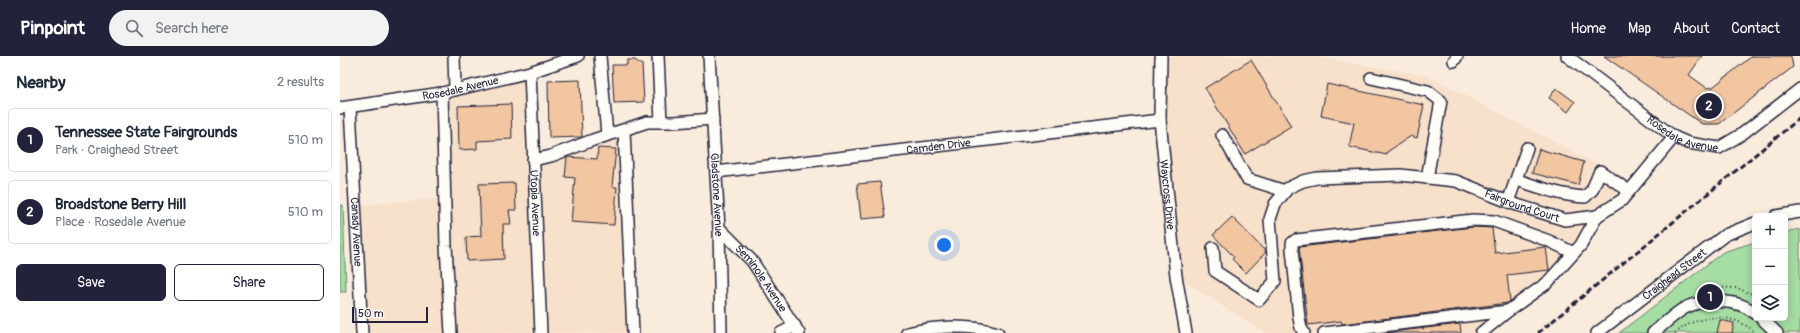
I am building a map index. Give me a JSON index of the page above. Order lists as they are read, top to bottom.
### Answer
{
  "streets": {
    "street": [
      "Rosedale Avenue",
      "Camden Drive",
      "Gladstone Avenue",
      "Waycross Drive",
      "Utopia Avenue",
      "Fairground Court",
      "Canady Avenue",
      "Craighead Street",
      "Seminole Avenue"
    ]
  },
  "crossings": [
    ["Rosedale Avenue", "Utopia Avenue"],
    ["Rosedale Avenue", "Fairground Court"],
    ["Rosedale Avenue", "Canady Avenue"],
    ["Camden Drive", "Gladstone Avenue"],
    ["Camden Drive", "Waycross Drive"],
    ["Gladstone Avenue", "Seminole Avenue"]
  ],
  "scale_bar": "50 m",
  "page": {
    "header": "Pinpoint",
    "search": "Search here",
    "nav": [
      "Home",
      "Map",
      "About",
      "Contact"
    ],
    "heading": ["Nearby", "2 results"],
    "pins": ["2", "1"],
    "list": [
      {
        "mark": "1",
        "name": "Tennessee State Fairgrounds",
        "note": "Park · Craighead Street",
        "value": "510 m"
      },
      {
        "mark": "2",
        "name": "Broadstone Berry Hill",
        "note": "Place · Rosedale Avenue",
        "value": "510 m"
      }
    ],
    "map_buttons": ["+", "−"],
    "buttons": ["Save", "Share"],
    "scale": "50 m"
  }
}
